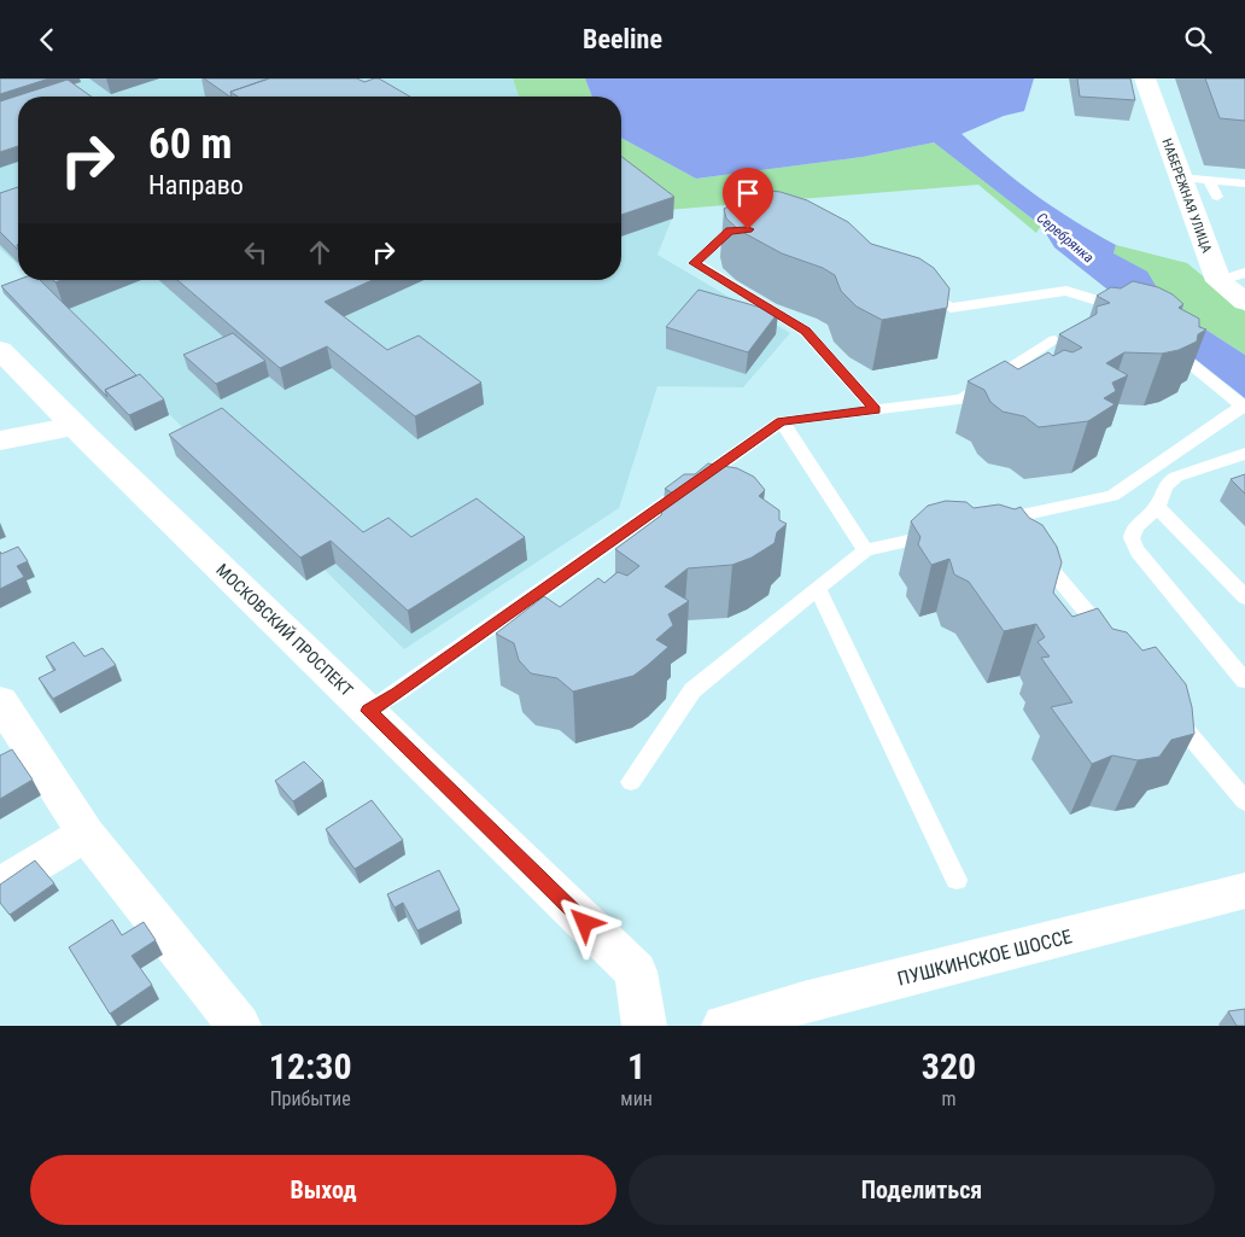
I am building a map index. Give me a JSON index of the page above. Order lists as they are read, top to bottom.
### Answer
{
  "streets": {
    "main road": ["НАБЕРЕЖНАЯ УЛИЦА", "МОСКОВСКИЙ ПРОСПЕКТ", "ПУШКИНСКОЕ ШОССЕ"]
  },
  "water": ["Серебрянка"],
  "page": {
    "header": "Beeline",
    "turn": ["60 m", "Направо"],
    "eta": [
      "12:30",
      "Прибытие",
      "1",
      "мин",
      "320",
      "m"
    ],
    "buttons": ["Выход", "Поделиться"]
  }
}
